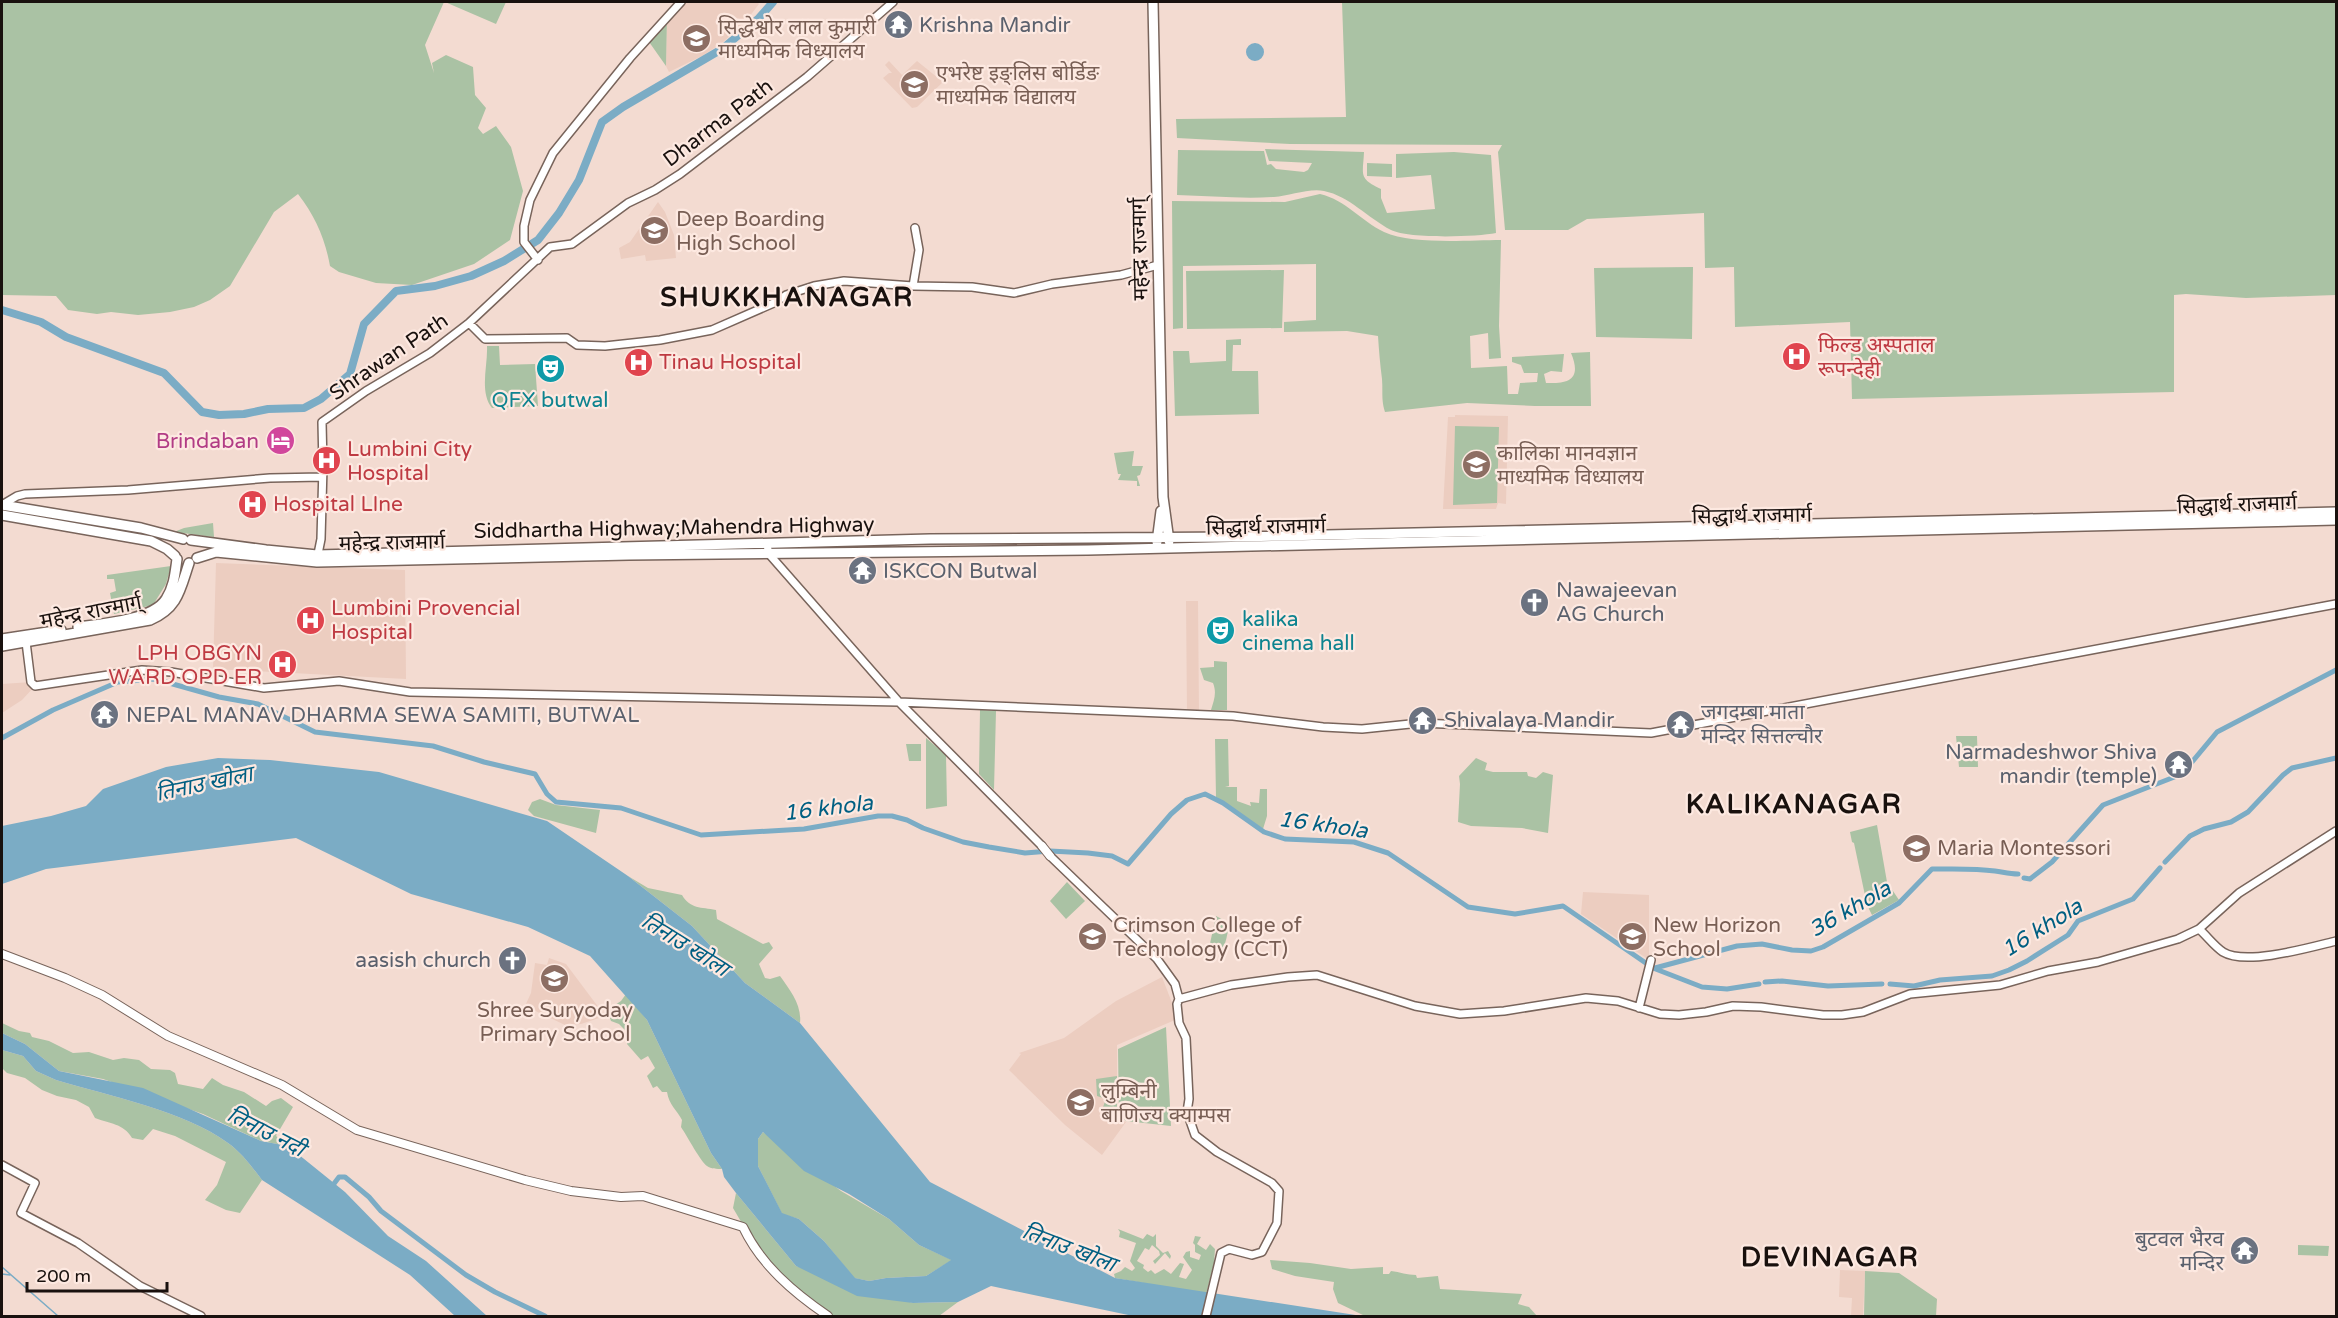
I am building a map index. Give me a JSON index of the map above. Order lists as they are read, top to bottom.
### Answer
{
  "streets": {
    "highway": [
      "महेन्द्र राज्मार्ग्",
      "सिद्धार्थ राजमार्ग",
      "Siddhartha Highway;Mahendra Highway",
      "महेन्द्र राजमार्ग"
    ],
    "street": ["Dharma Path", "Shrawan Path"]
  },
  "crossings": [
    ["Dharma Path", "Shrawan Path"],
    ["महेन्द्र राज्मार्ग्", "सिद्धार्थ राजमार्ग"],
    ["महेन्द्र राज्मार्ग्", "Siddhartha Highway;Mahendra Highway"],
    ["महेन्द्र राज्मार्ग्", "महेन्द्र राजमार्ग"],
    ["Shrawan Path", "Siddhartha Highway;Mahendra Highway"],
    ["Shrawan Path", "महेन्द्र राजमार्ग"],
    ["सिद्धार्थ राजमार्ग", "Siddhartha Highway;Mahendra Highway"],
    ["Siddhartha Highway;Mahendra Highway", "महेन्द्र राजमार्ग"]
  ],
  "districts": ["SHUKKHANAGAR", "KALIKANAGAR", "DEVINAGAR"],
  "water": [
    "तिनाउ खोला",
    "16 khola",
    "36 khola",
    "तिनाउ नदी"
  ],
  "places": {
    "temple": [
      "Krishna Mandir",
      "ISKCON Butwal",
      "NEPAL MANAV DHARMA SEWA SAMITI, BUTWAL",
      "Shivalaya Mandir",
      "जगदम्बा माता मन्दिर सित्तल्चौर",
      "Narmadeshwor Shiva mandir (temple)",
      "बुटवल भैरव मन्दिर"
    ],
    "school or university": [
      "सिद्धेश्वोर लाल कुमारी माध्यमिक विध्यालय",
      "एभरेष्ट इङ्लिस बोर्डिङ माध्यमिक विद्यालय",
      "Deep Boarding High School",
      "कालिका मानवज्ञान माध्यमिक विध्यालय",
      "Maria Montessori",
      "Crimson College of Technology (CCT)",
      "New Horizon School",
      "Shree Suryoday Primary School",
      "लुम्बिनी बाणिज्य क्याम्पस"
    ],
    "hospital": [
      "फिल्ड अस्पताल रूपन्देही",
      "Tinau Hospital",
      "Lumbini City Hospital",
      "Hospital LIne",
      "Lumbini Provencial Hospital",
      "LPH OBGYN WARD OPD ER"
    ],
    "theatre": ["QFX butwal", "kalika cinema hall"],
    "hotel": ["Brindaban"],
    "church": ["Nawajeevan AG Church", "aasish church"]
  },
  "scale_bar": "200 m"
}
